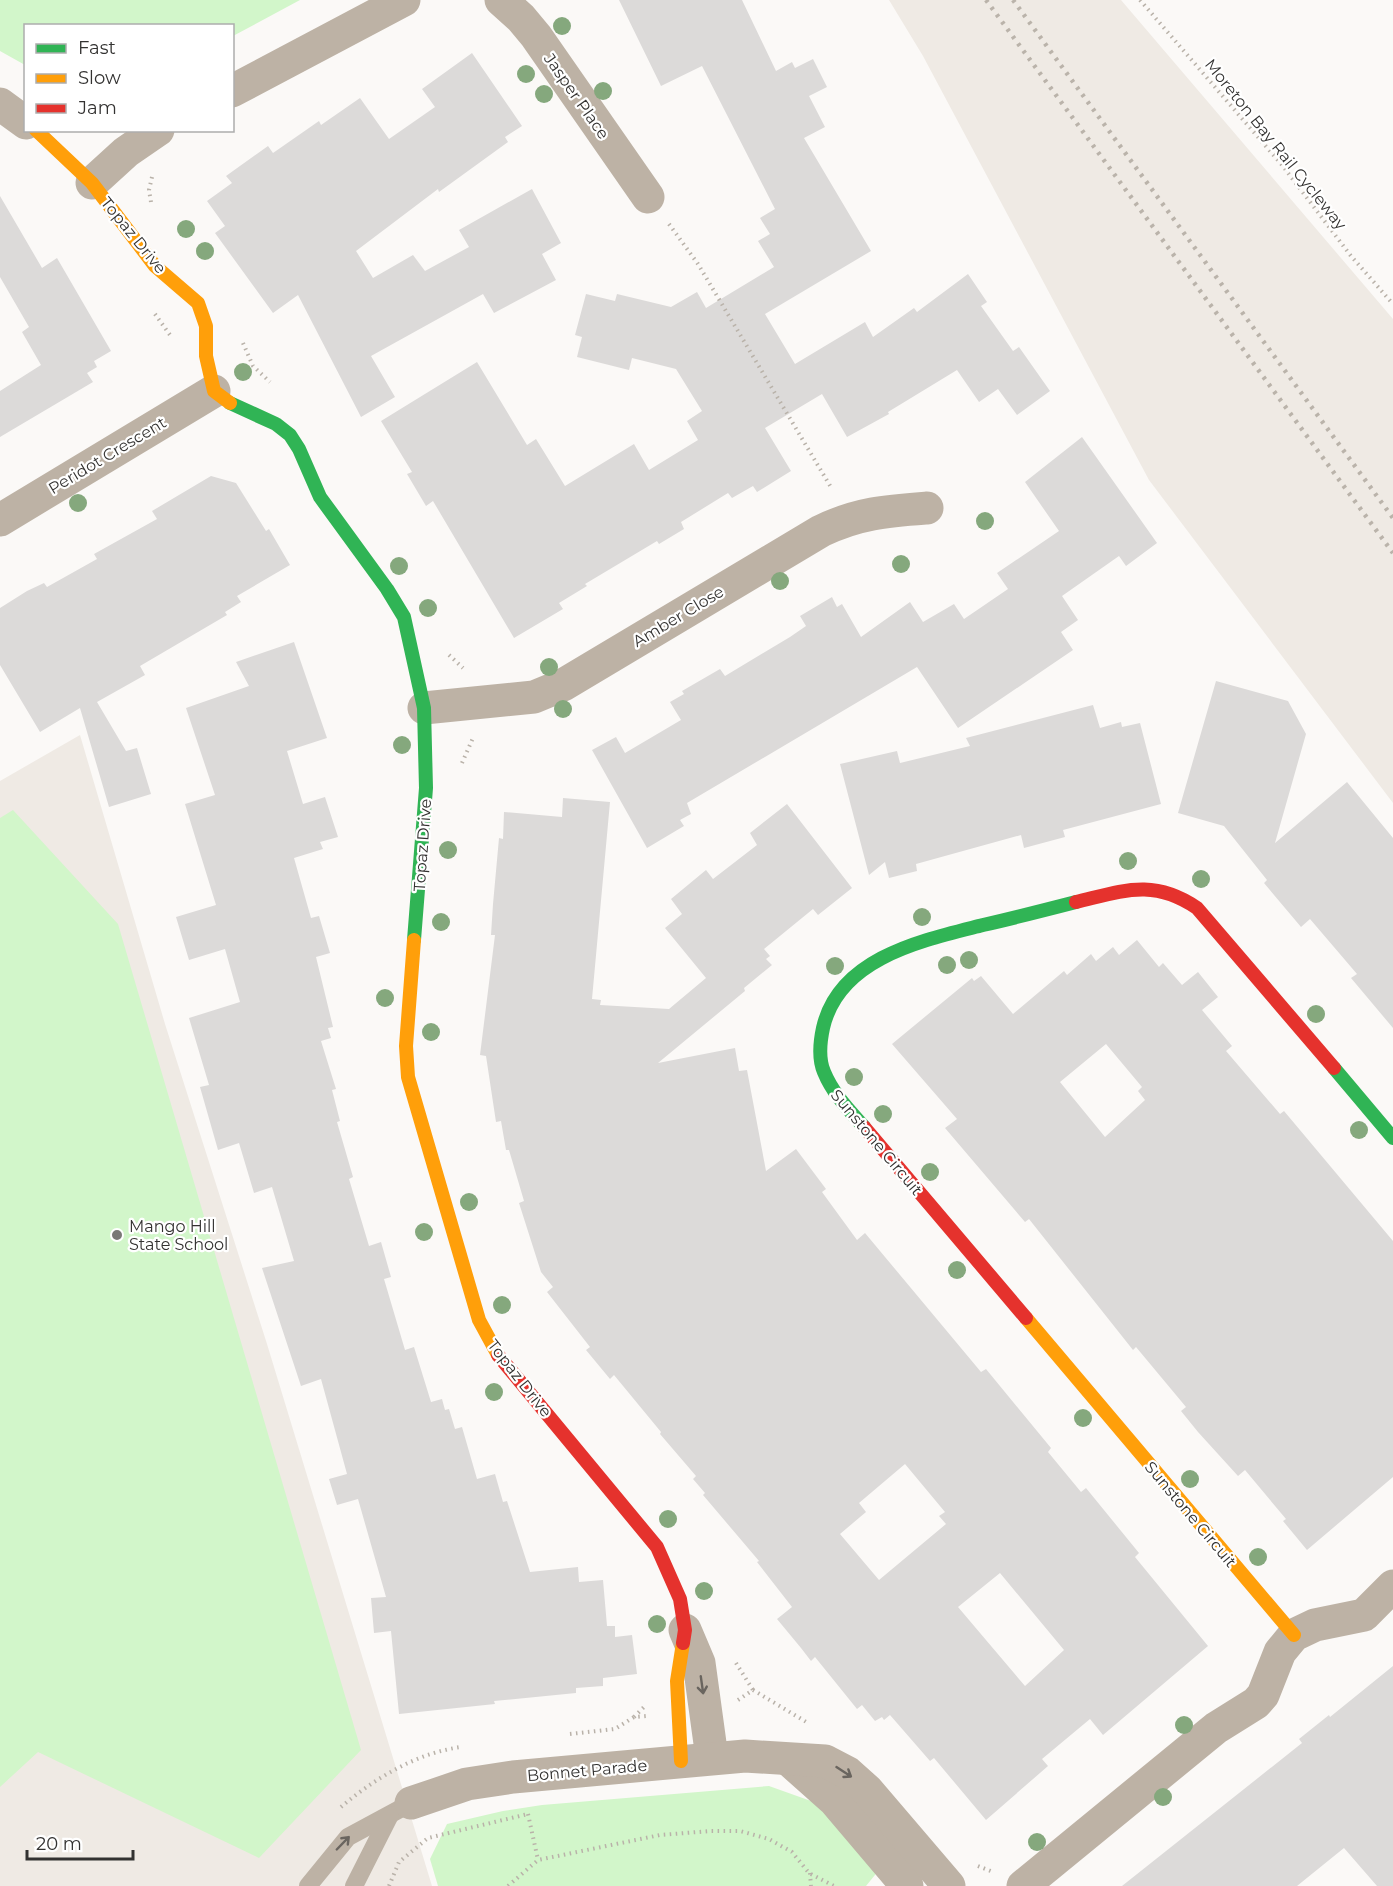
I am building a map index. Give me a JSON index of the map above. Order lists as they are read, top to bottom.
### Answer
{
  "streets": {
    "street": [
      "Jasper Place",
      "Topaz Drive",
      "Peridot Crescent",
      "Amber Close",
      "Sunstone Circuit",
      "Bonnet Parade"
    ],
    "path": ["Moreton Bay Rail Cycleway"]
  },
  "crossings": [
    ["Topaz Drive", "Peridot Crescent"],
    ["Topaz Drive", "Amber Close"],
    ["Topaz Drive", "Bonnet Parade"]
  ],
  "places": ["Mango Hill State School"],
  "legend": ["Fast", "Slow", "Jam"],
  "scale_bar": "20 m"
}
